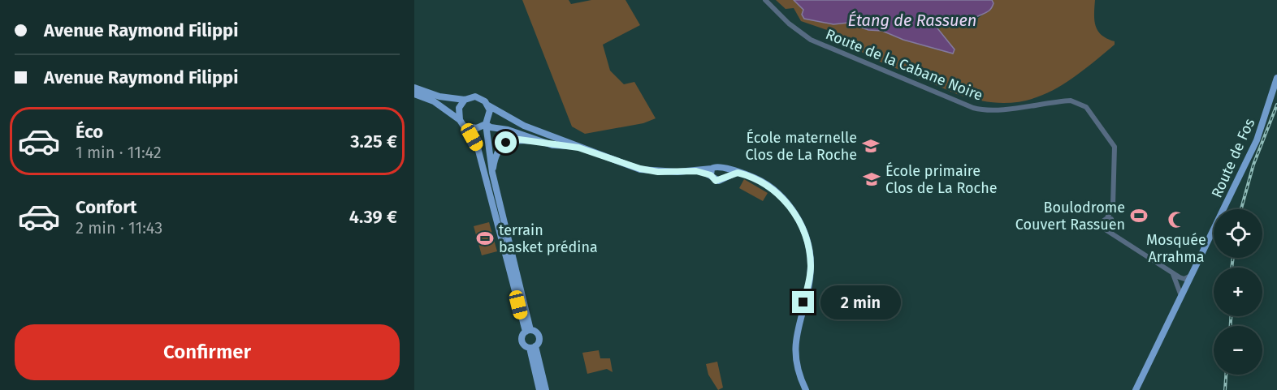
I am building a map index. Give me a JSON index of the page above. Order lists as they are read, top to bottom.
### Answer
{
  "streets": {
    "main road": ["Route de Fos"],
    "street": ["Route de la Cabane Noire"]
  },
  "water": ["Étang de Rassuen"],
  "places": {
    "school or university": ["École maternelle Clos de La Roche", "École primaire Clos de La Roche"],
    "sports": ["Boulodrome Couvert Rassuen", "terrain basket prédina"],
    "mosque": ["Mosquée Arrahma"]
  },
  "page": {
    "banner": ["Avenue Raymond Filippi", "Avenue Raymond Filippi"],
    "list": [
      {
        "name": "Éco",
        "note": "1 min · 11:42",
        "value": "3.25 €"
      },
      {
        "name": "Confort",
        "note": "2 min · 11:43",
        "value": "4.39 €"
      }
    ],
    "map_buttons": ["+", "−"],
    "bubble": "2 min",
    "buttons": "Confirmer"
  }
}
